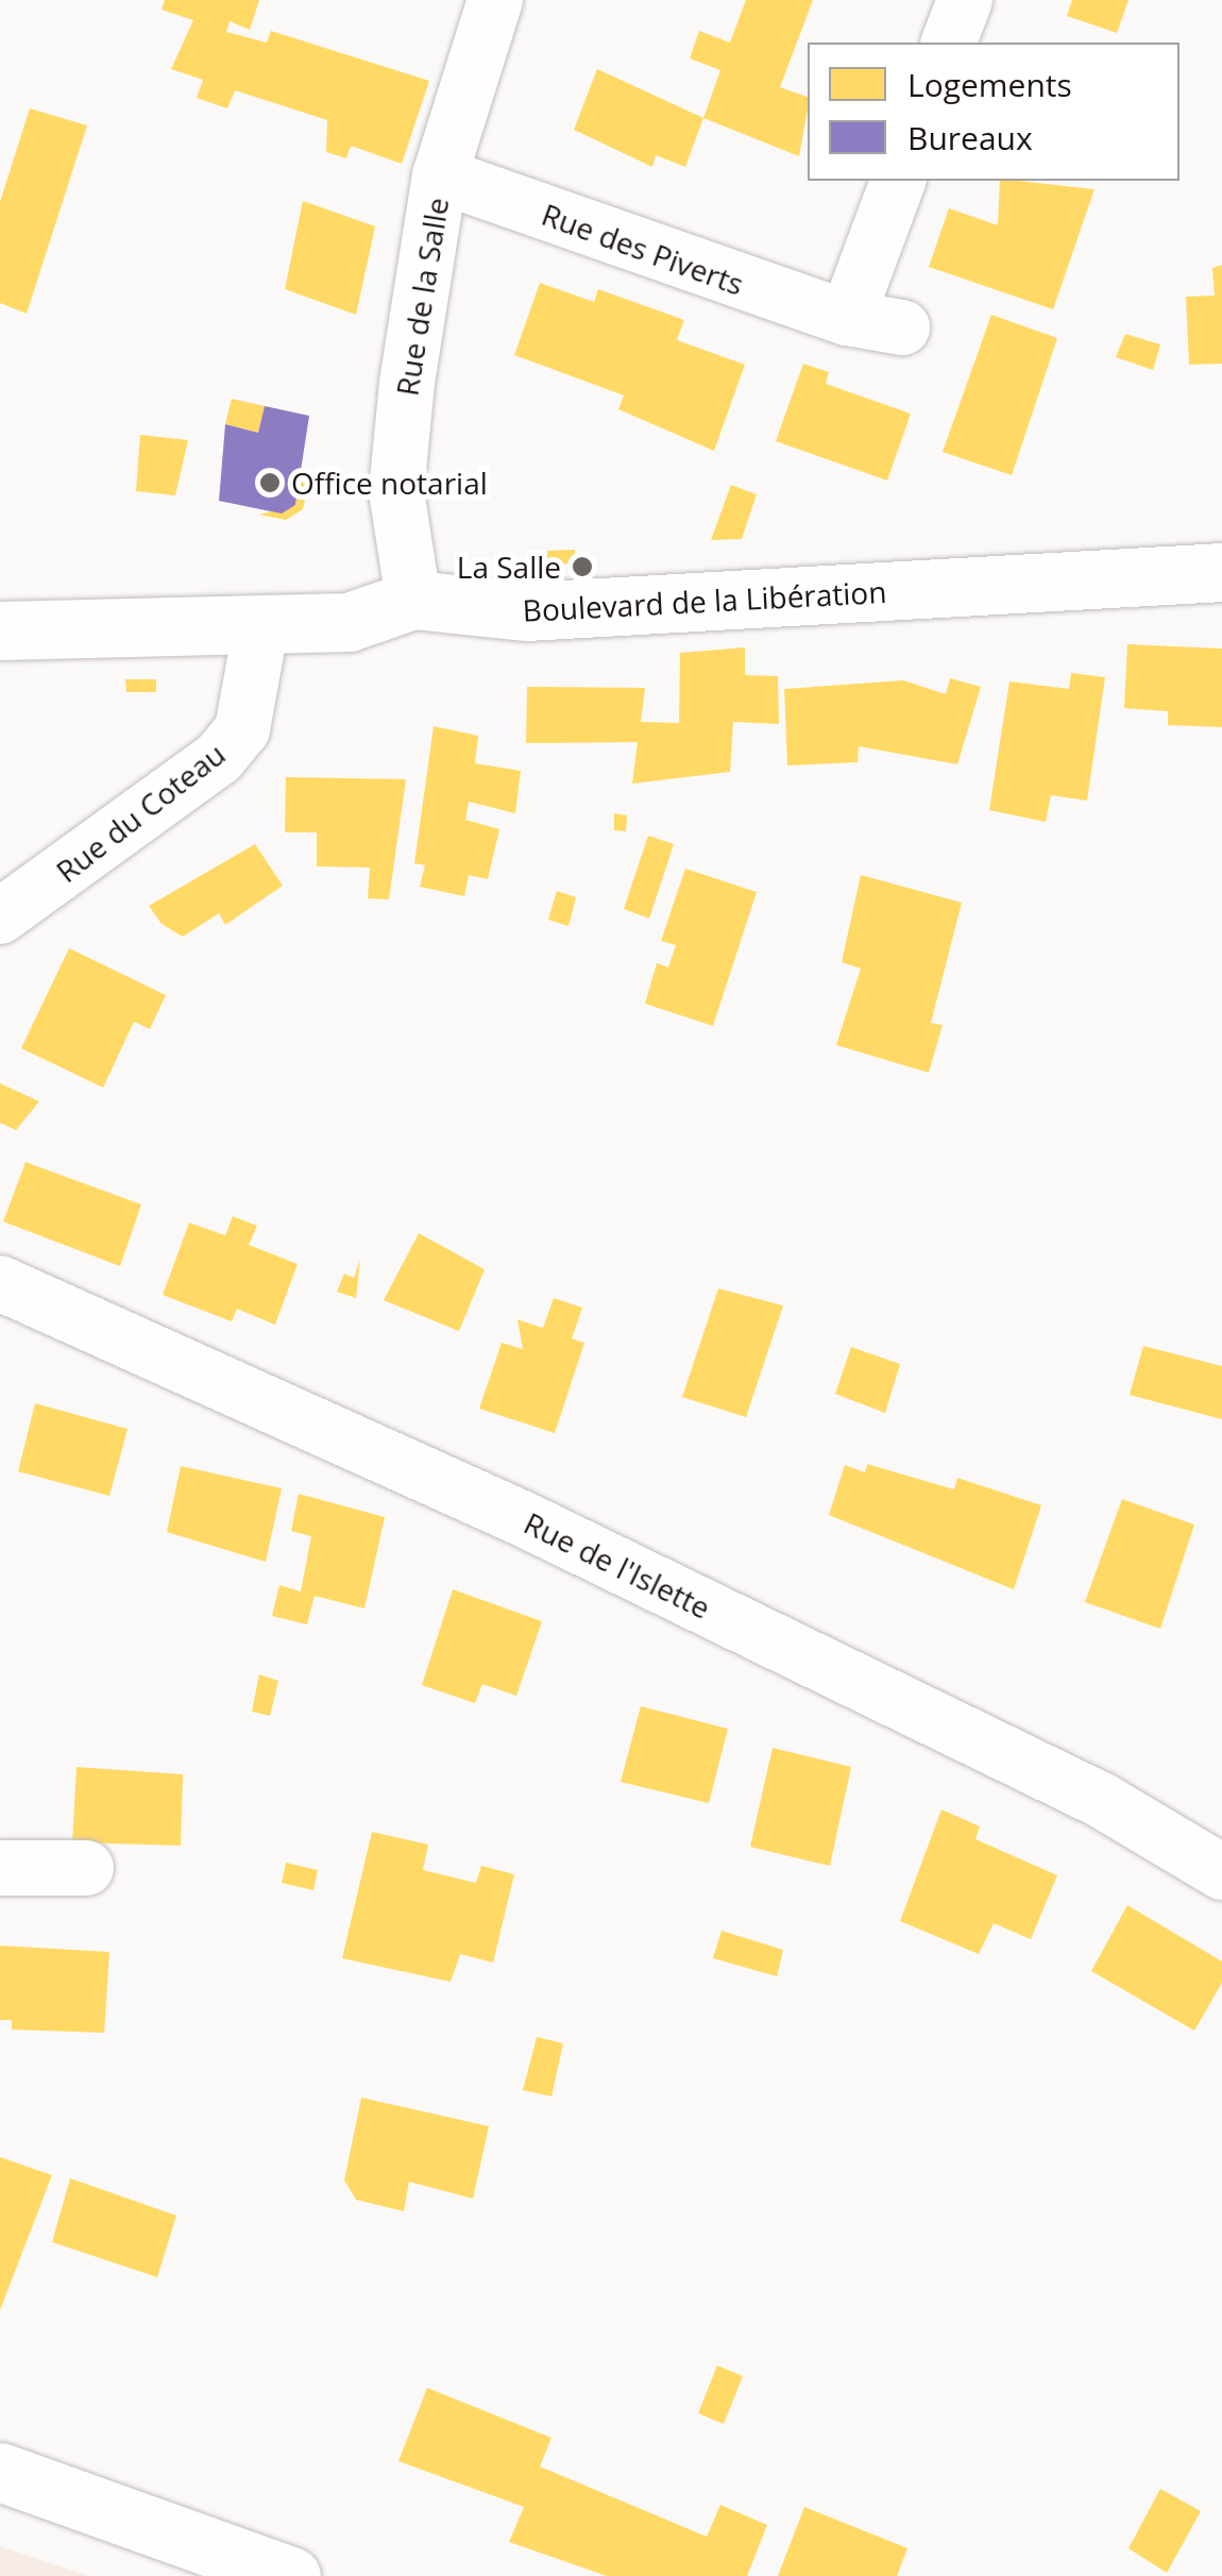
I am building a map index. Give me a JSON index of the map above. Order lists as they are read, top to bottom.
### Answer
{
  "streets": {
    "street": [
      "Rue des Piverts",
      "Rue de la Salle",
      "Boulevard de la Libération",
      "Rue du Coteau",
      "Rue de l'Islette"
    ]
  },
  "crossings": [
    ["Rue des Piverts", "Rue de la Salle"],
    ["Rue de la Salle", "Boulevard de la Libération"],
    ["Boulevard de la Libération", "Rue du Coteau"]
  ],
  "places": ["Office notarial", "La Salle"],
  "legend": ["Logements", "Bureaux"]
}
